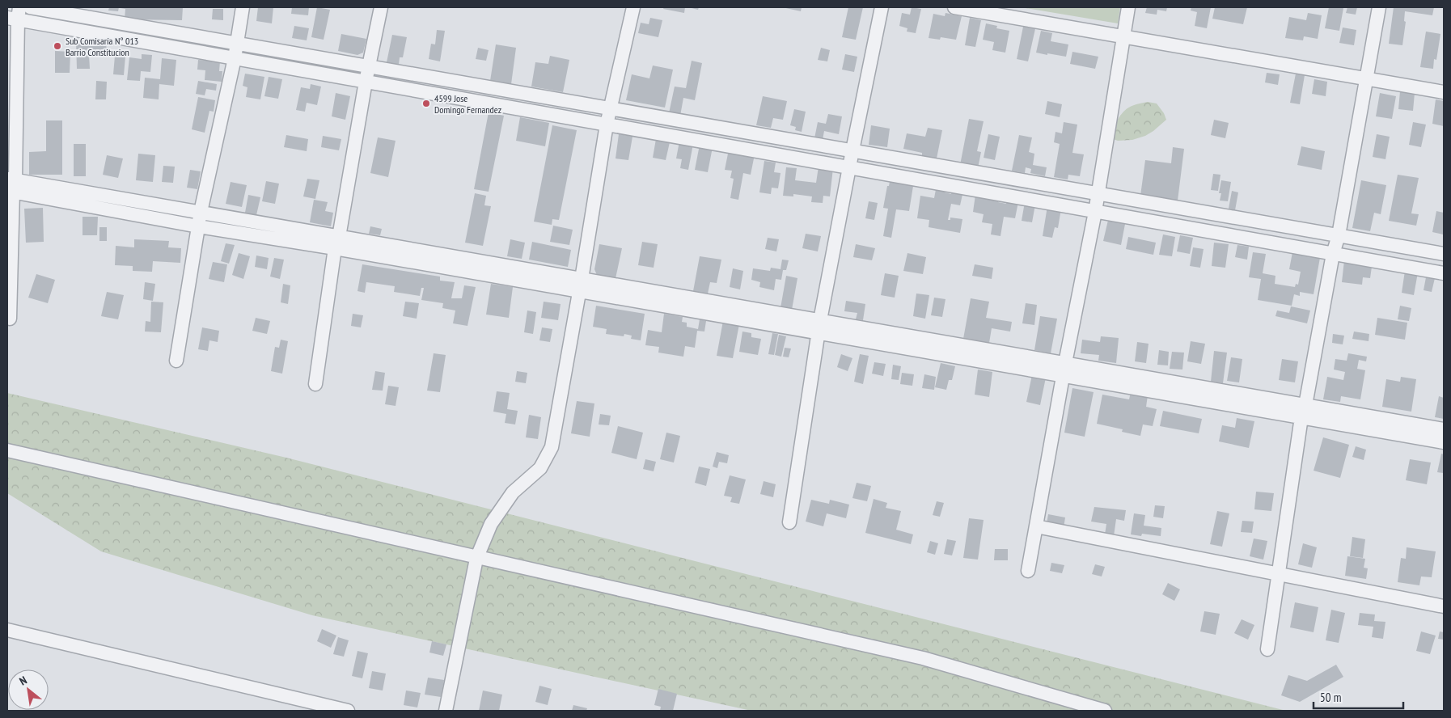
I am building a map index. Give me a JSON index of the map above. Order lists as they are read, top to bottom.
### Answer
{
  "places": ["Sub Comisaría N° 013 Barrio Constitucion", "4599 Jose Domingo Fernandez"],
  "scale_bar": "50 m",
  "north": "top left"
}
